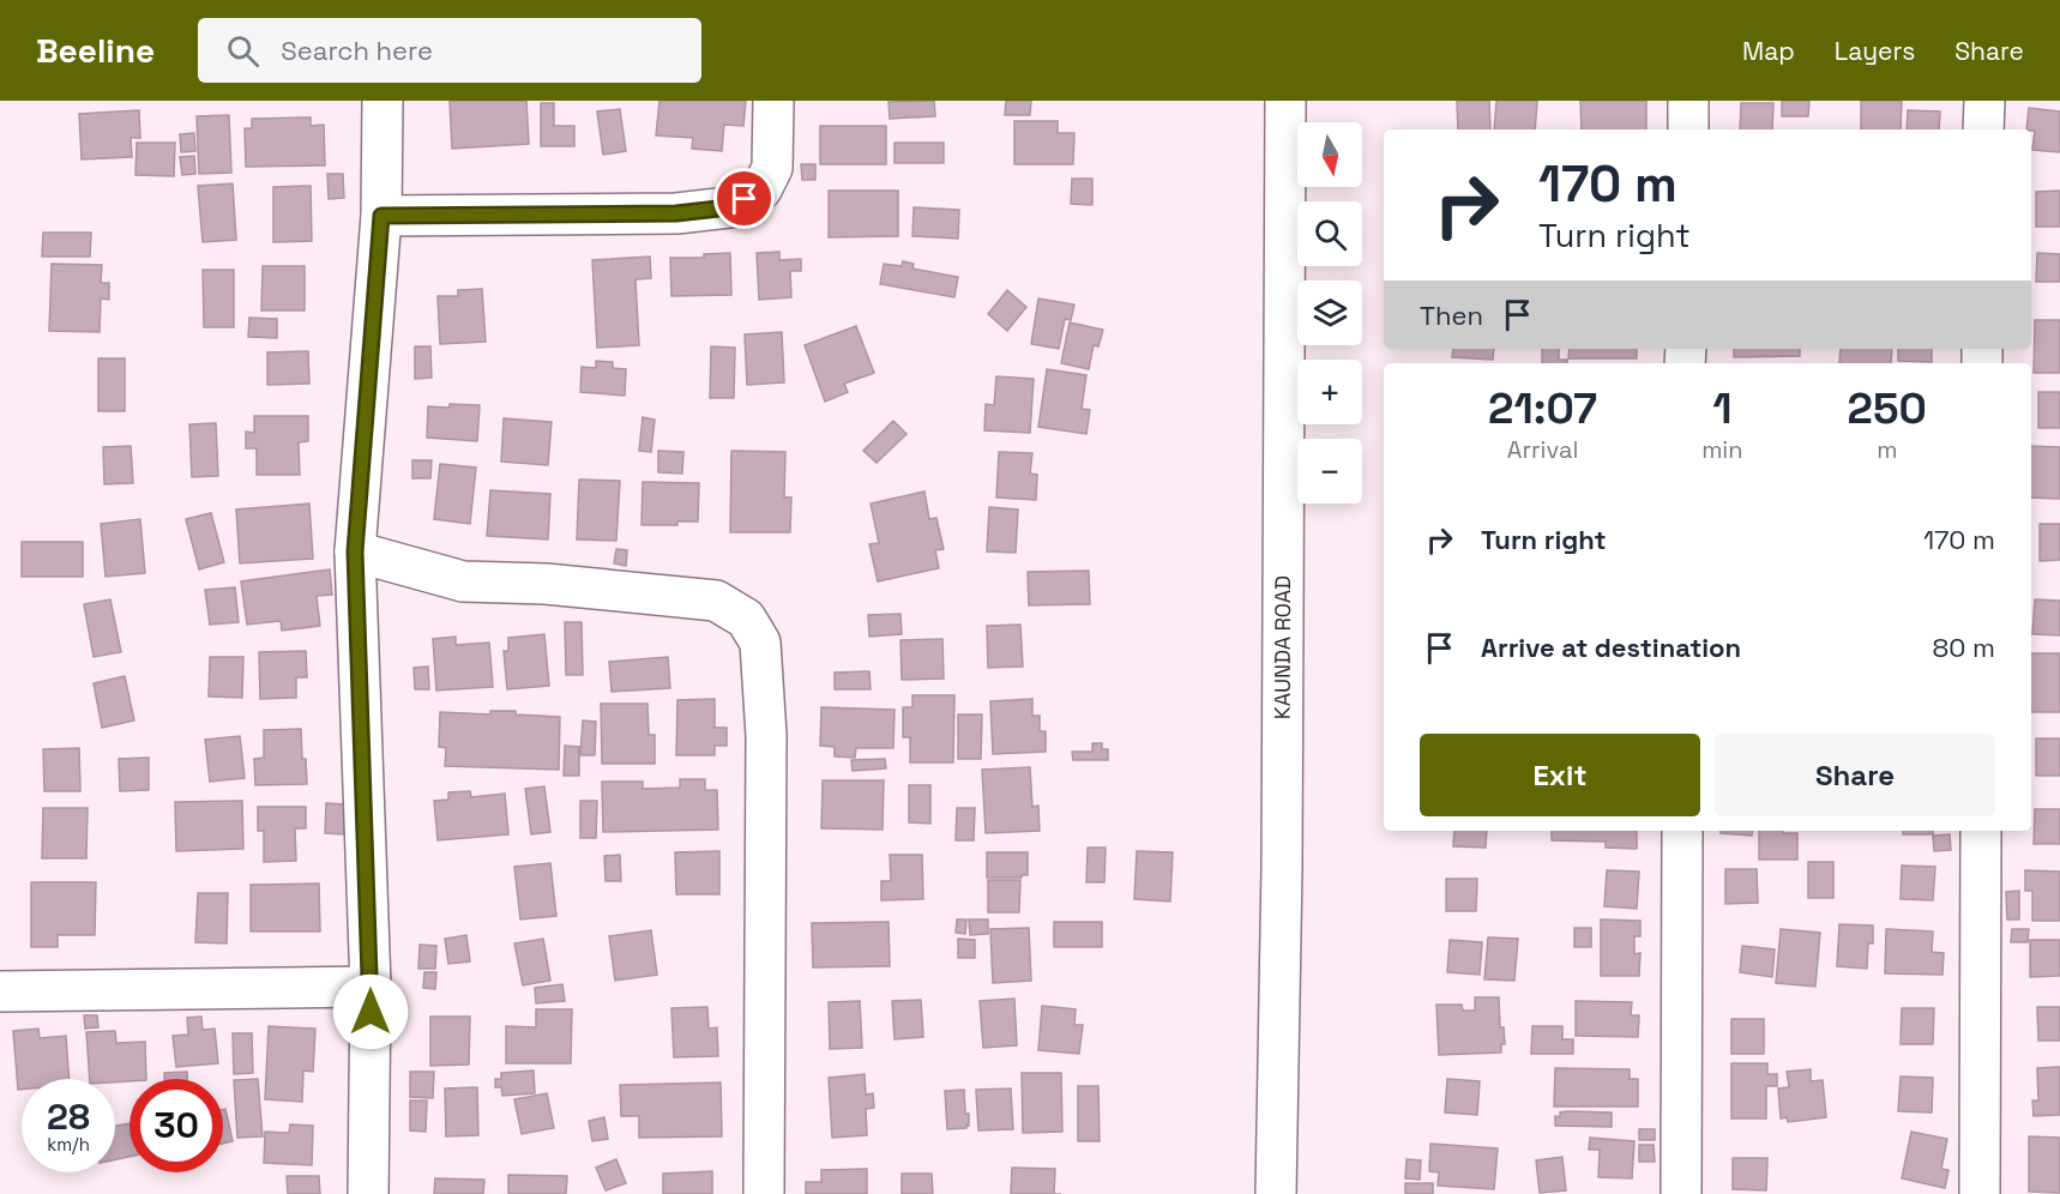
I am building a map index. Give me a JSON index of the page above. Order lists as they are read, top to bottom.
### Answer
{
  "streets": {
    "street": ["KAUNDA ROAD"]
  },
  "north": "bottom",
  "page": {
    "header": "Beeline",
    "search": "Search here",
    "nav": ["Map", "Layers", "Share"],
    "map_buttons": ["+", "−"],
    "turn": ["170 m", "Turn right"],
    "then": "Then",
    "eta": [
      "21:07",
      "Arrival",
      "1",
      "min",
      "250",
      "m"
    ],
    "list": [
      {
        "name": "Turn right",
        "value": "170 m"
      },
      {
        "name": "Arrive at destination",
        "value": "80 m"
      }
    ],
    "buttons": ["Exit", "Share"],
    "speed": "28 km/h",
    "limit": "30"
  }
}
